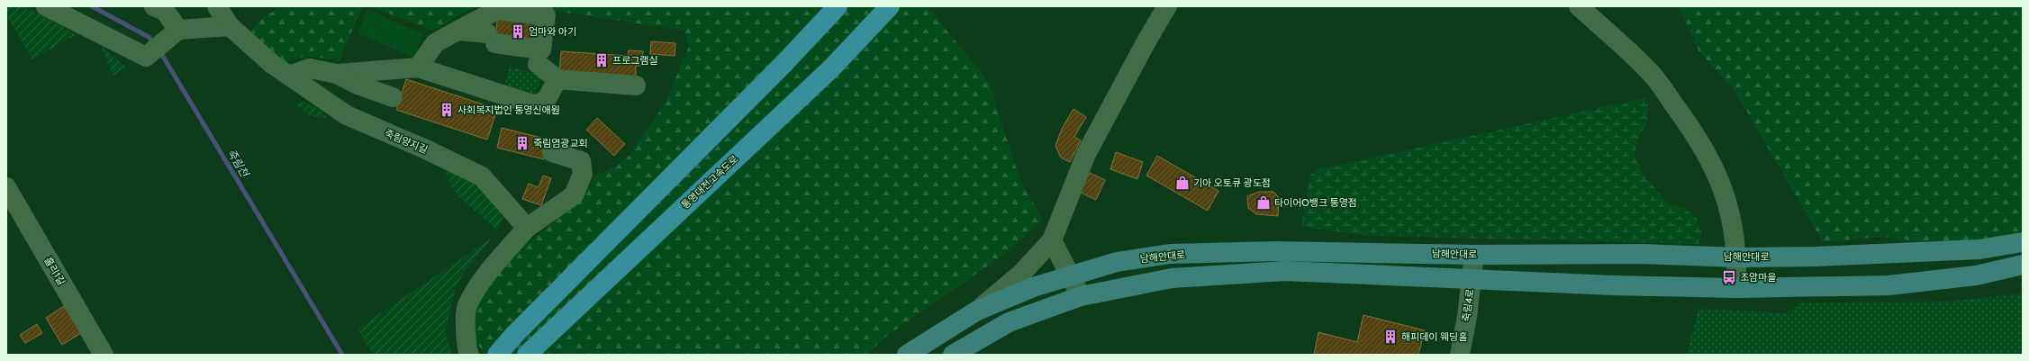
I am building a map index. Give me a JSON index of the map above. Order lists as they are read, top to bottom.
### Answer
{
  "streets": {
    "highway": ["통영대전고속도로"],
    "main road": ["남해안대로"],
    "street": ["죽림양지길", "홀리1길", "죽림4로"]
  },
  "crossings": [
    ["남해안대로", "죽림4로"]
  ],
  "water": ["죽림천"],
  "places": {
    "building": [
      "엄마와 아기",
      "프로그램실",
      "사회복지법인 통영신애원",
      "죽림염광교회",
      "해피데이 웨딩홀"
    ],
    "shop": ["기아 오토큐 광도점", "타이어O뱅크 통영점"],
    "bus stop": ["조암마을"]
  }
}
